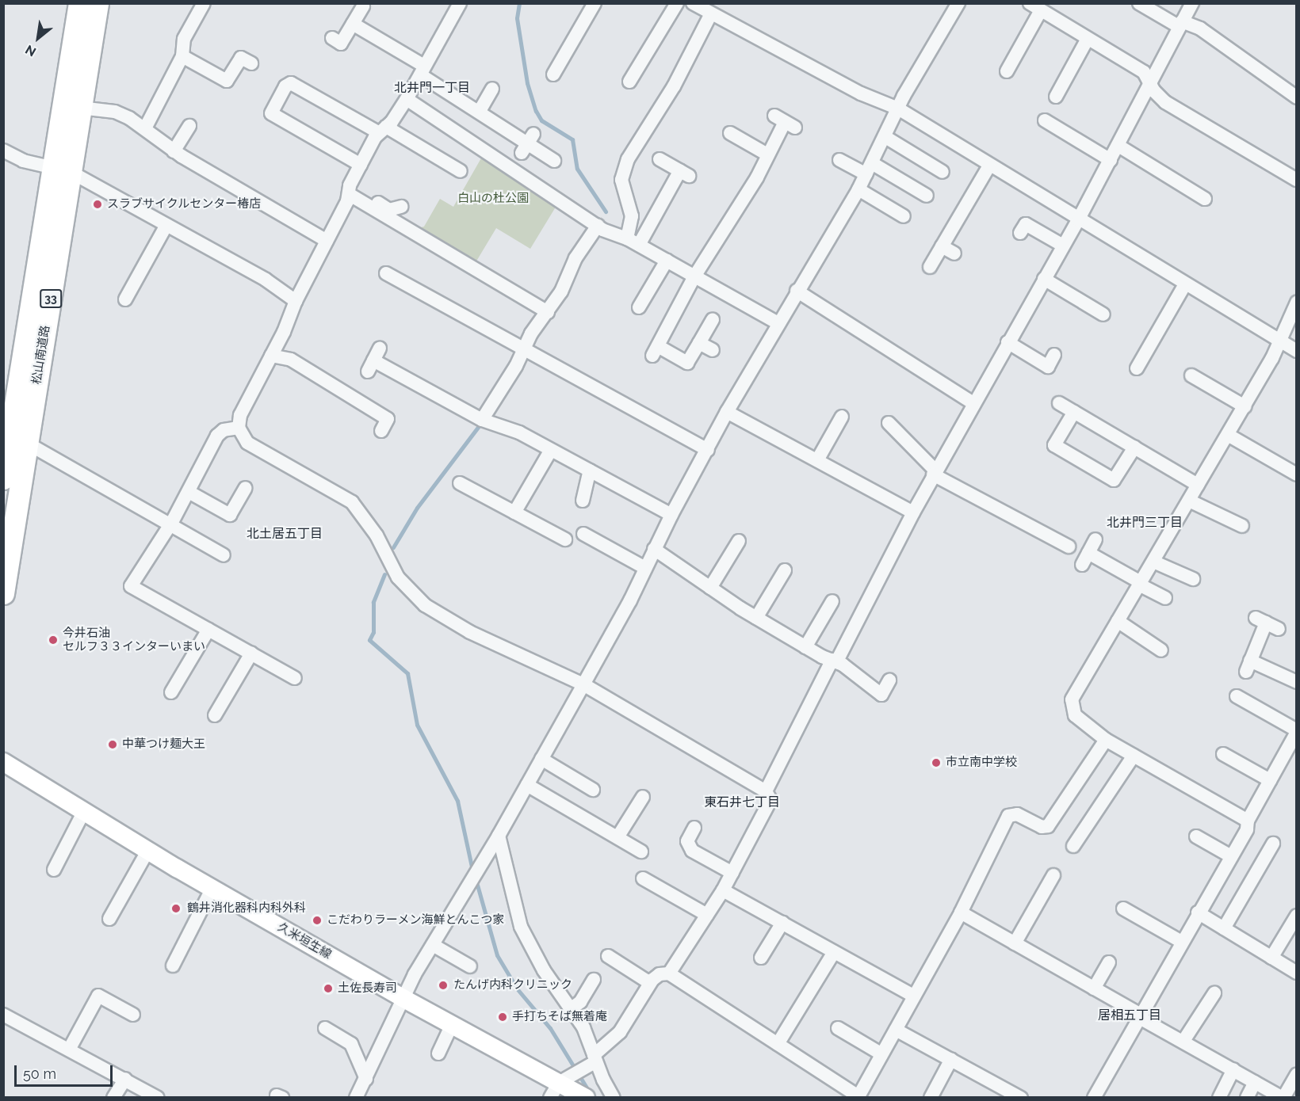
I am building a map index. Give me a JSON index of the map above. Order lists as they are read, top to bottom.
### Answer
{
  "streets": {
    "highway": ["33", "松山南道路"],
    "main road": ["久米垣生線"]
  },
  "districts": [
    "北井門一丁目",
    "北井門三丁目",
    "北土居五丁目",
    "東石井七丁目",
    "居相五丁目"
  ],
  "parks": ["白山の杜公園"],
  "places": [
    "スラブサイクルセンター椿店",
    "今井石油 セルフ３３インターいまい",
    "中華つけ麺大王",
    "市立南中学校",
    "鶴井消化器科内科外科",
    "こだわりラーメン海鮮とんこつ家",
    "たんげ内科クリニック",
    "土佐長寿司",
    "手打ちそば無着庵"
  ],
  "scale_bar": "50 m",
  "north": "bottom left"
}
